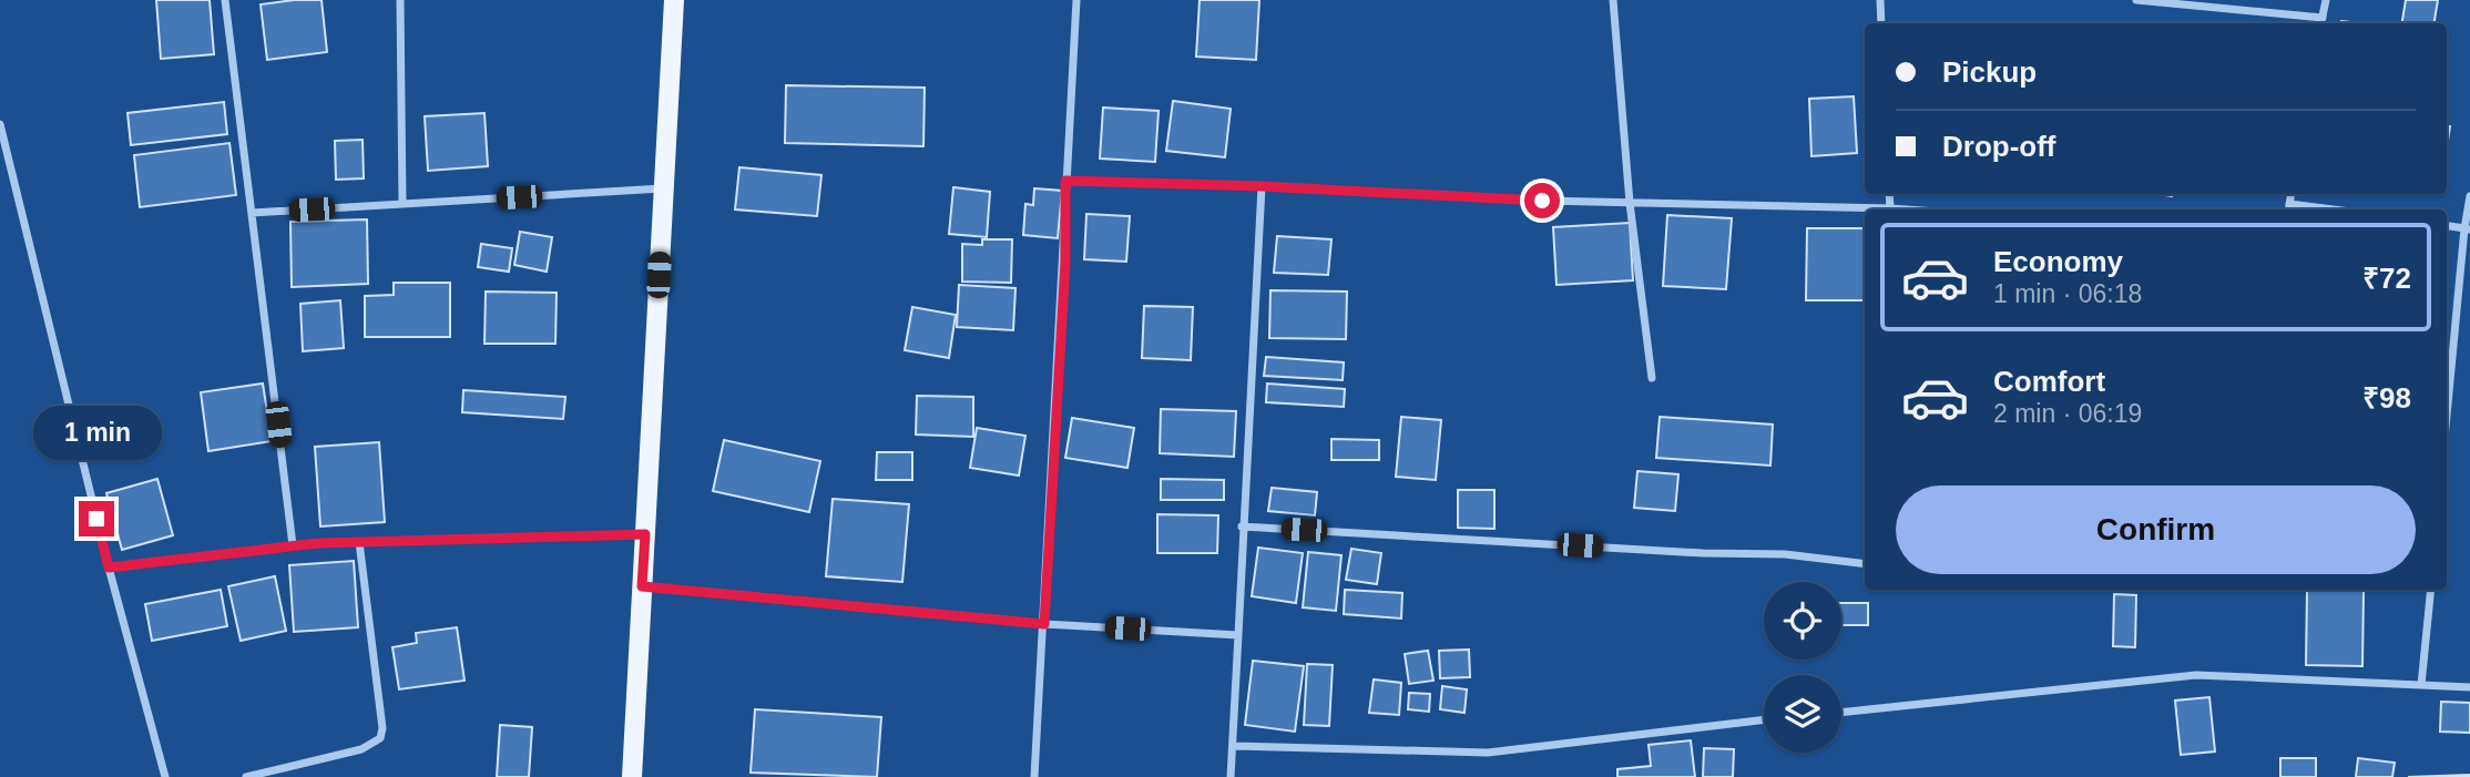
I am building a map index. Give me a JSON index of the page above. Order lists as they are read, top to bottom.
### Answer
{
  "page": {
    "banner": ["Pickup", "Drop-off"],
    "list": [
      {
        "name": "Economy",
        "note": "1 min · 06:18",
        "value": "₹72"
      },
      {
        "name": "Comfort",
        "note": "2 min · 06:19",
        "value": "₹98"
      }
    ],
    "bubble": "1 min",
    "buttons": "Confirm"
  }
}
